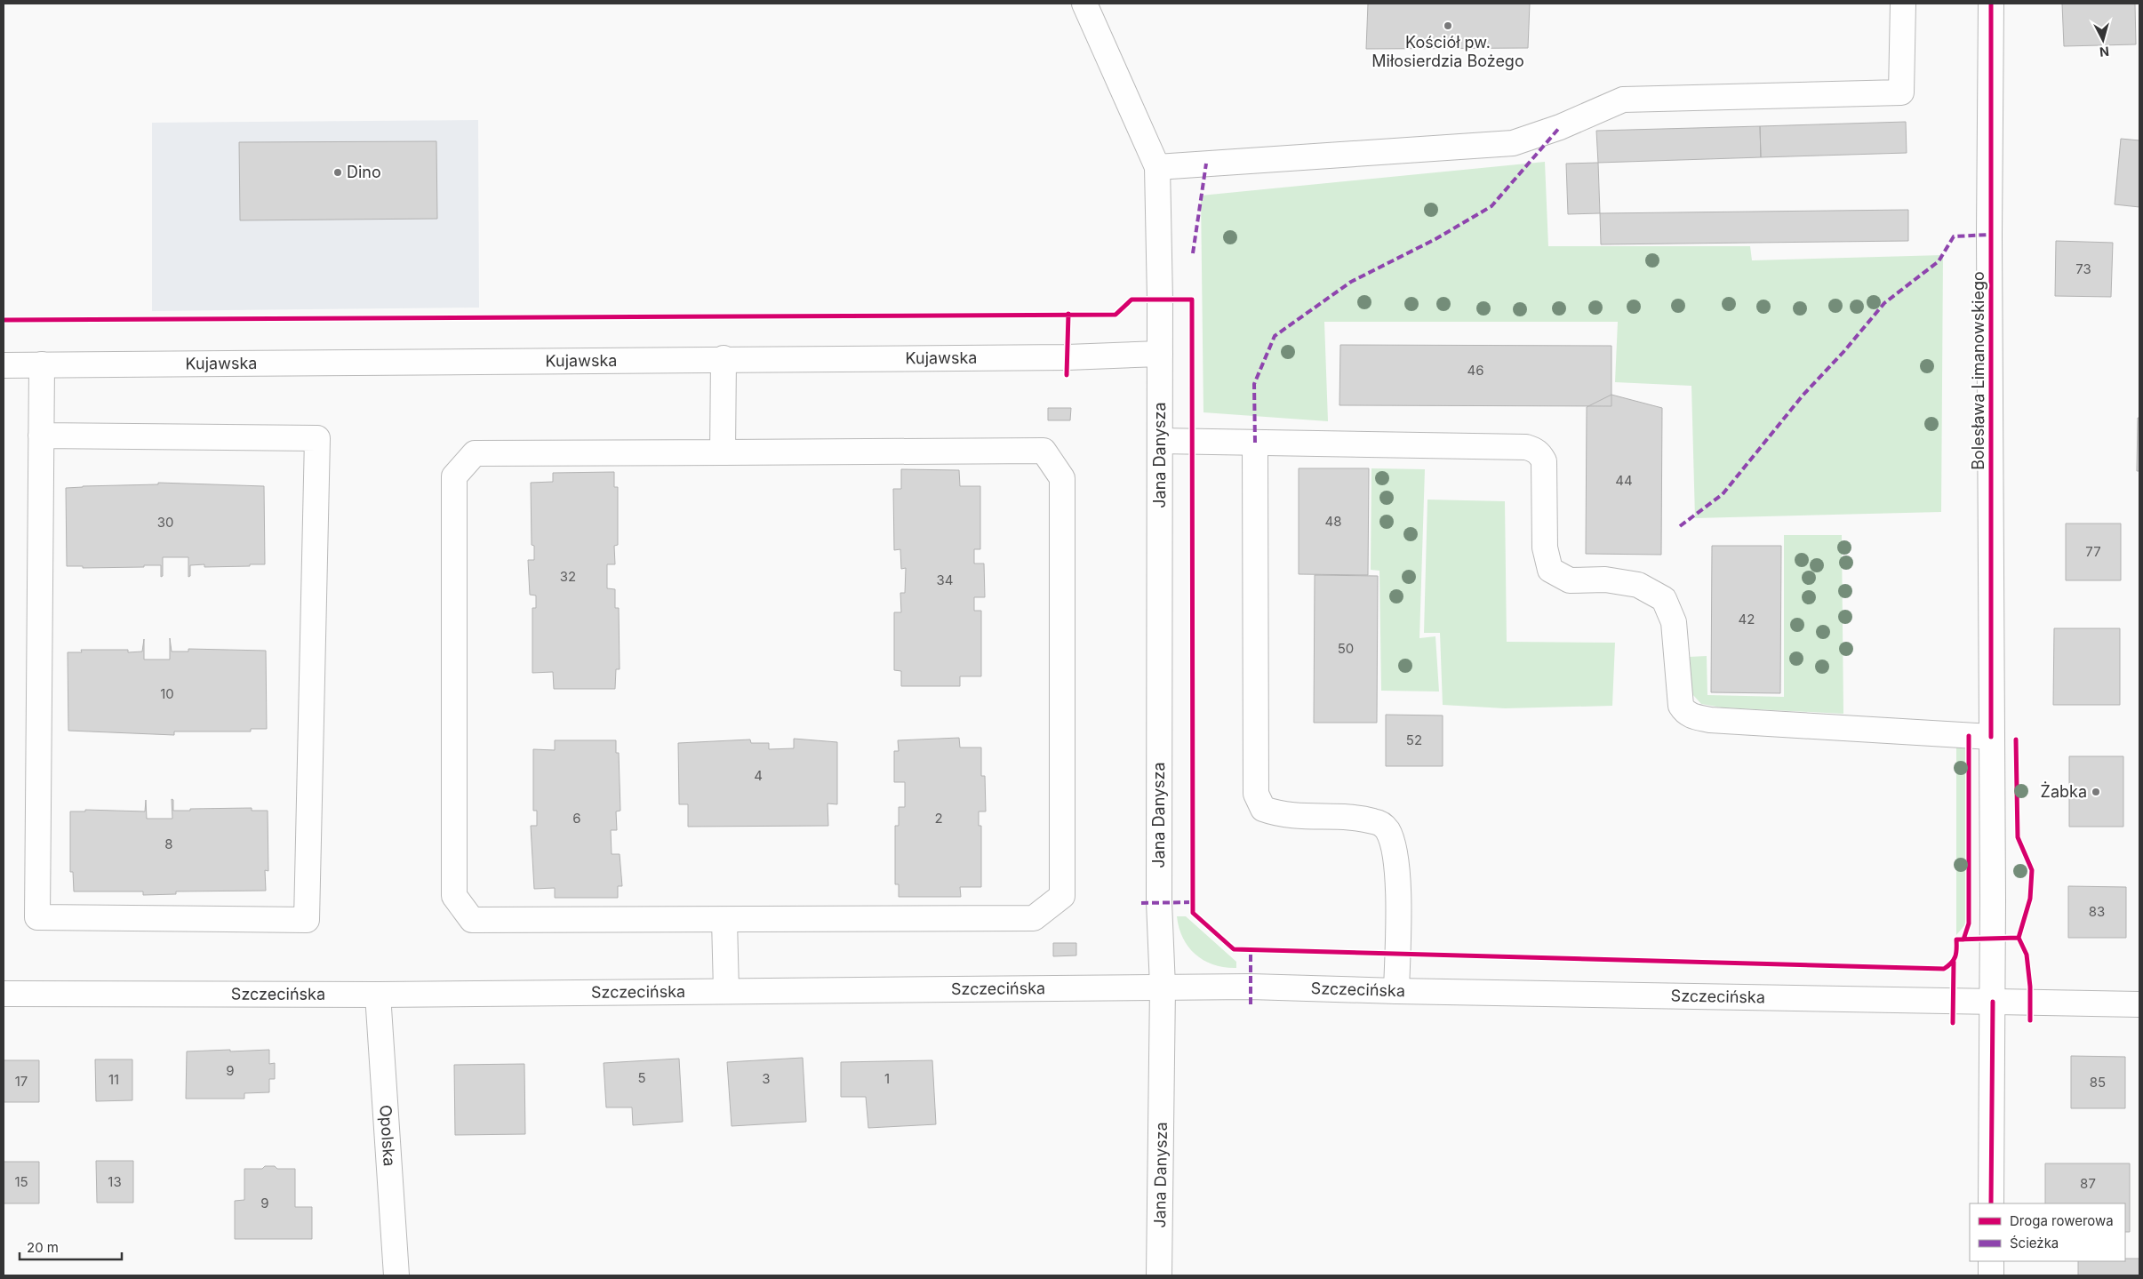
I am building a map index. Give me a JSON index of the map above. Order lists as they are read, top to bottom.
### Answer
{
  "streets": {
    "street": [
      "Kujawska",
      "Bolesława Limanowskiego",
      "Jana Danysza",
      "Szczecińska",
      "Opolska"
    ]
  },
  "crossings": [
    ["Kujawska", "Jana Danysza"],
    ["Bolesława Limanowskiego", "Szczecińska"],
    ["Jana Danysza", "Szczecińska"],
    ["Szczecińska", "Opolska"]
  ],
  "places": ["Kościół pw. Miłosierdzia Bożego", "Dino", "Żabka"],
  "house_numbers": [
    "73",
    "46",
    "44",
    "48",
    "30",
    "77",
    "32",
    "34",
    "42",
    "50",
    "10",
    "52",
    "4",
    "6",
    "2",
    "8",
    "83",
    "9",
    "5",
    "3",
    "1",
    "11",
    "17",
    "85",
    "15",
    "13",
    "87",
    "9"
  ],
  "legend": ["Droga rowerowa", "Ścieżka"],
  "scale_bar": "20 m",
  "north": "bottom"
}
